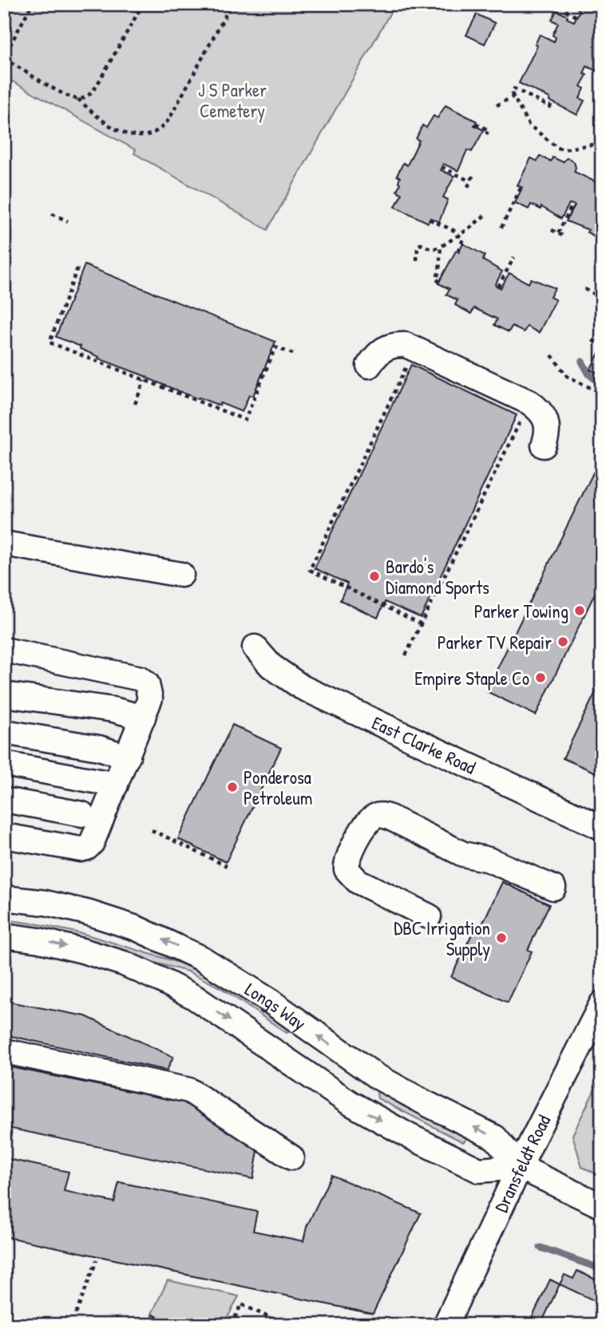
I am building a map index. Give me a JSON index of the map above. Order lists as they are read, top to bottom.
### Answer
{
  "streets": {
    "street": ["East Clarke Road", "Longs Way", "Dransfeldt Road"]
  },
  "crossings": [
    ["Longs Way", "Dransfeldt Road"]
  ],
  "parks": ["J S Parker Cemetery"],
  "places": [
    "Bardo's Diamond Sports",
    "Parker Towing",
    "Parker TV Repair",
    "Empire Staple Co",
    "Ponderosa Petroleum",
    "DBC Irrigation Supply"
  ]
}
